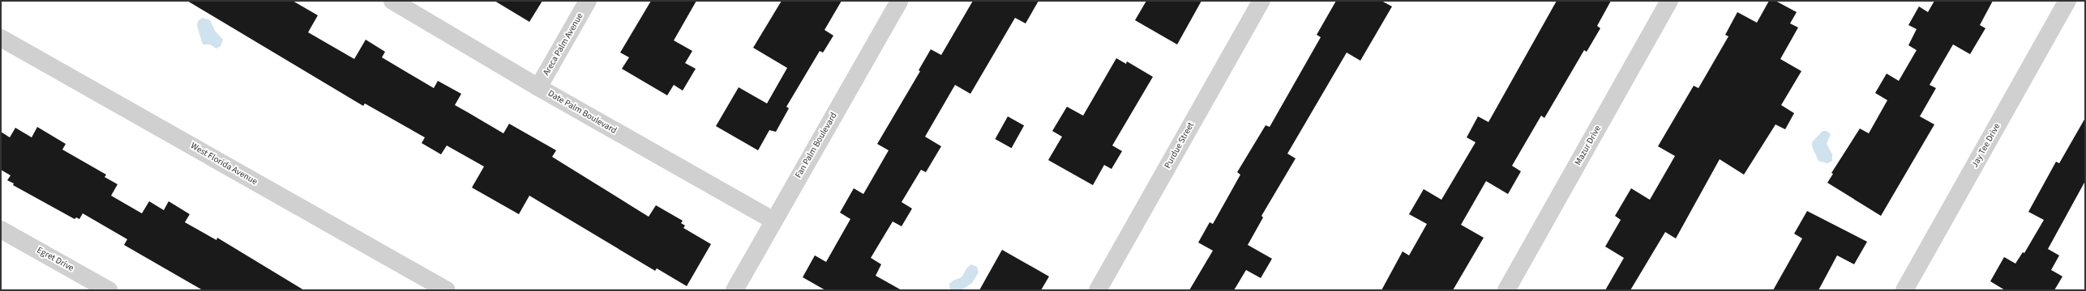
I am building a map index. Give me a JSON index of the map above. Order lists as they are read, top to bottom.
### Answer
{
  "streets": {
    "street": [
      "Areca Palm Avenue",
      "Date Palm Boulevard",
      "Fan Palm Boulevard",
      "Purdue Street",
      "Mazur Drive",
      "Jay Tee Drive",
      "West Florida Avenue",
      "Egret Drive"
    ]
  },
  "crossings": [
    ["Areca Palm Avenue", "Date Palm Boulevard"],
    ["Date Palm Boulevard", "Fan Palm Boulevard"]
  ]
}
